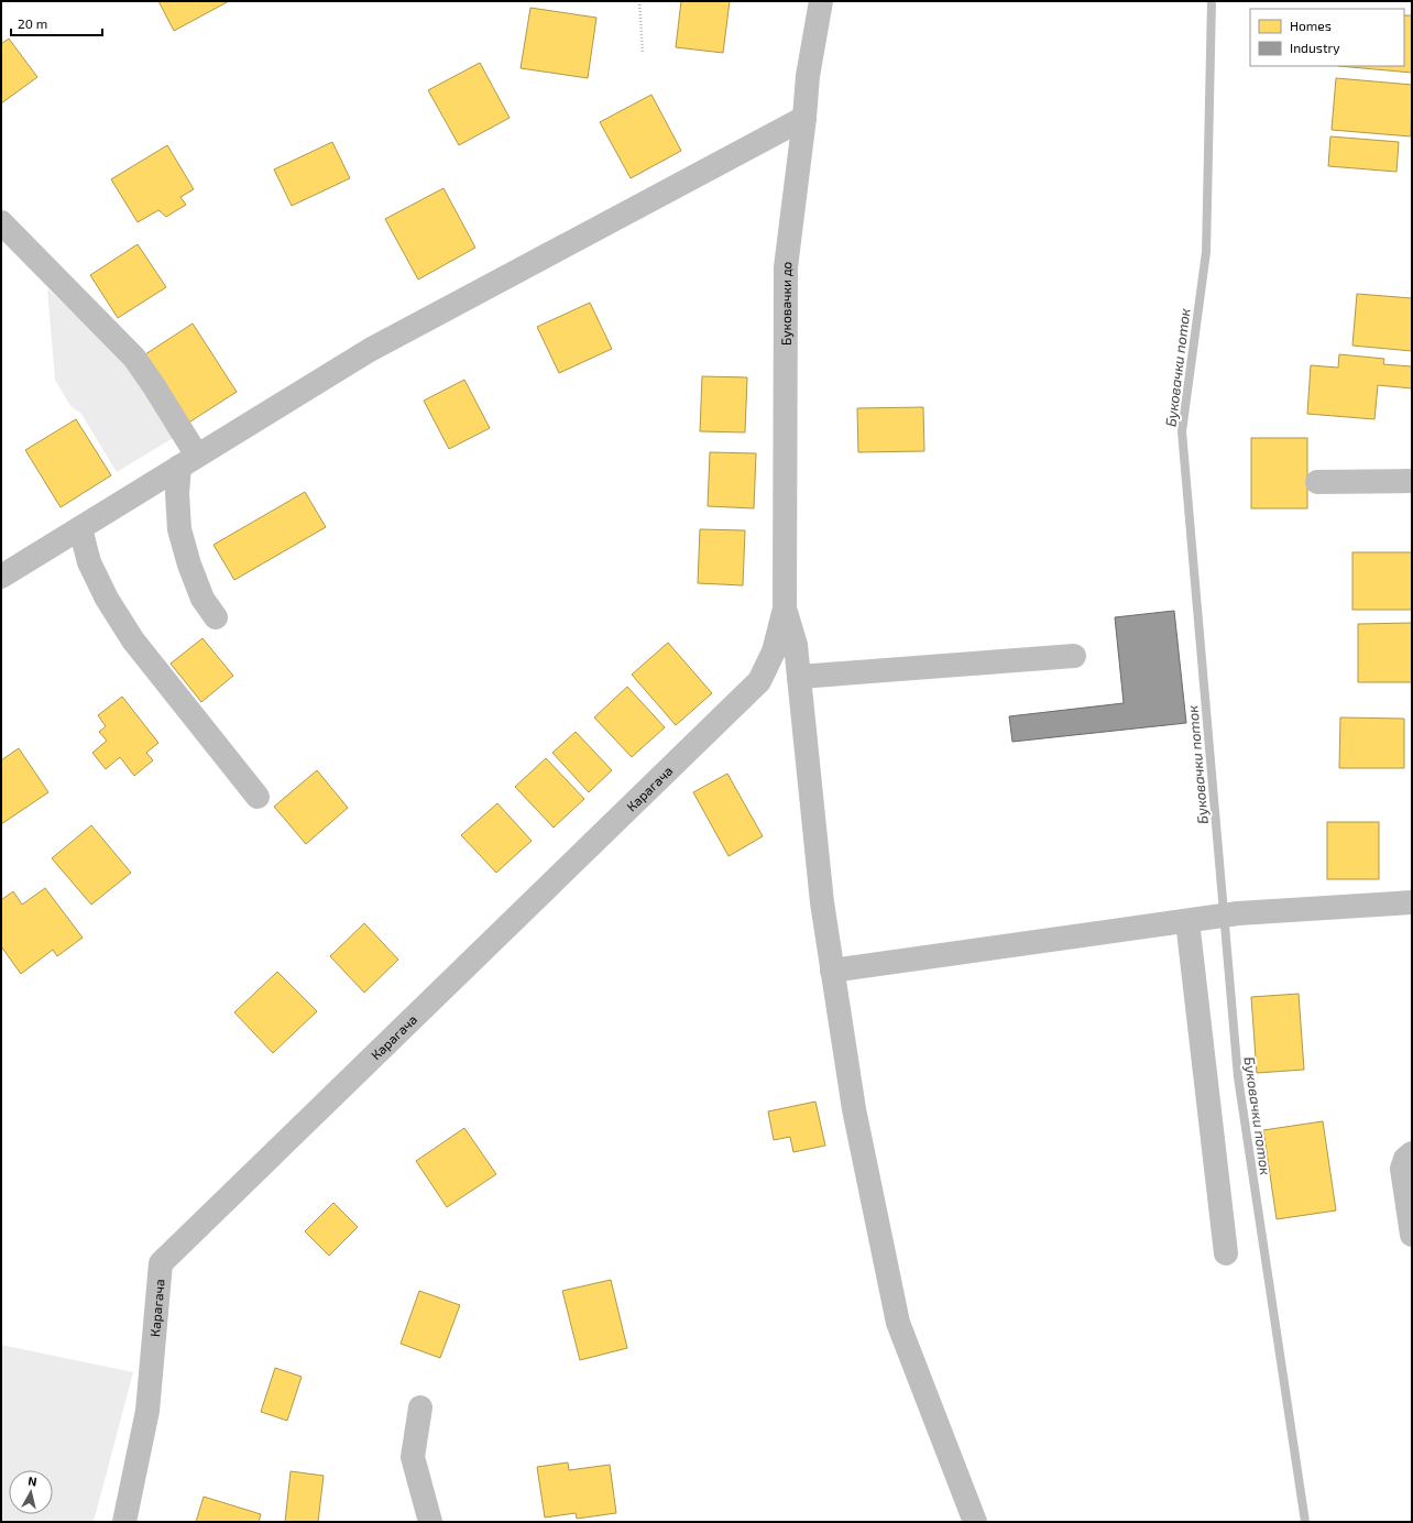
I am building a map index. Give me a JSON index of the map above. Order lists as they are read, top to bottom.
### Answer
{
  "streets": {
    "street": ["Буковачки до", "Карагача"]
  },
  "crossings": [
    ["Буковачки до", "Карагача"]
  ],
  "water": ["Буковачки поток"],
  "legend": ["Homes", "Industry"],
  "scale_bar": "20 m",
  "north": "top"
}
